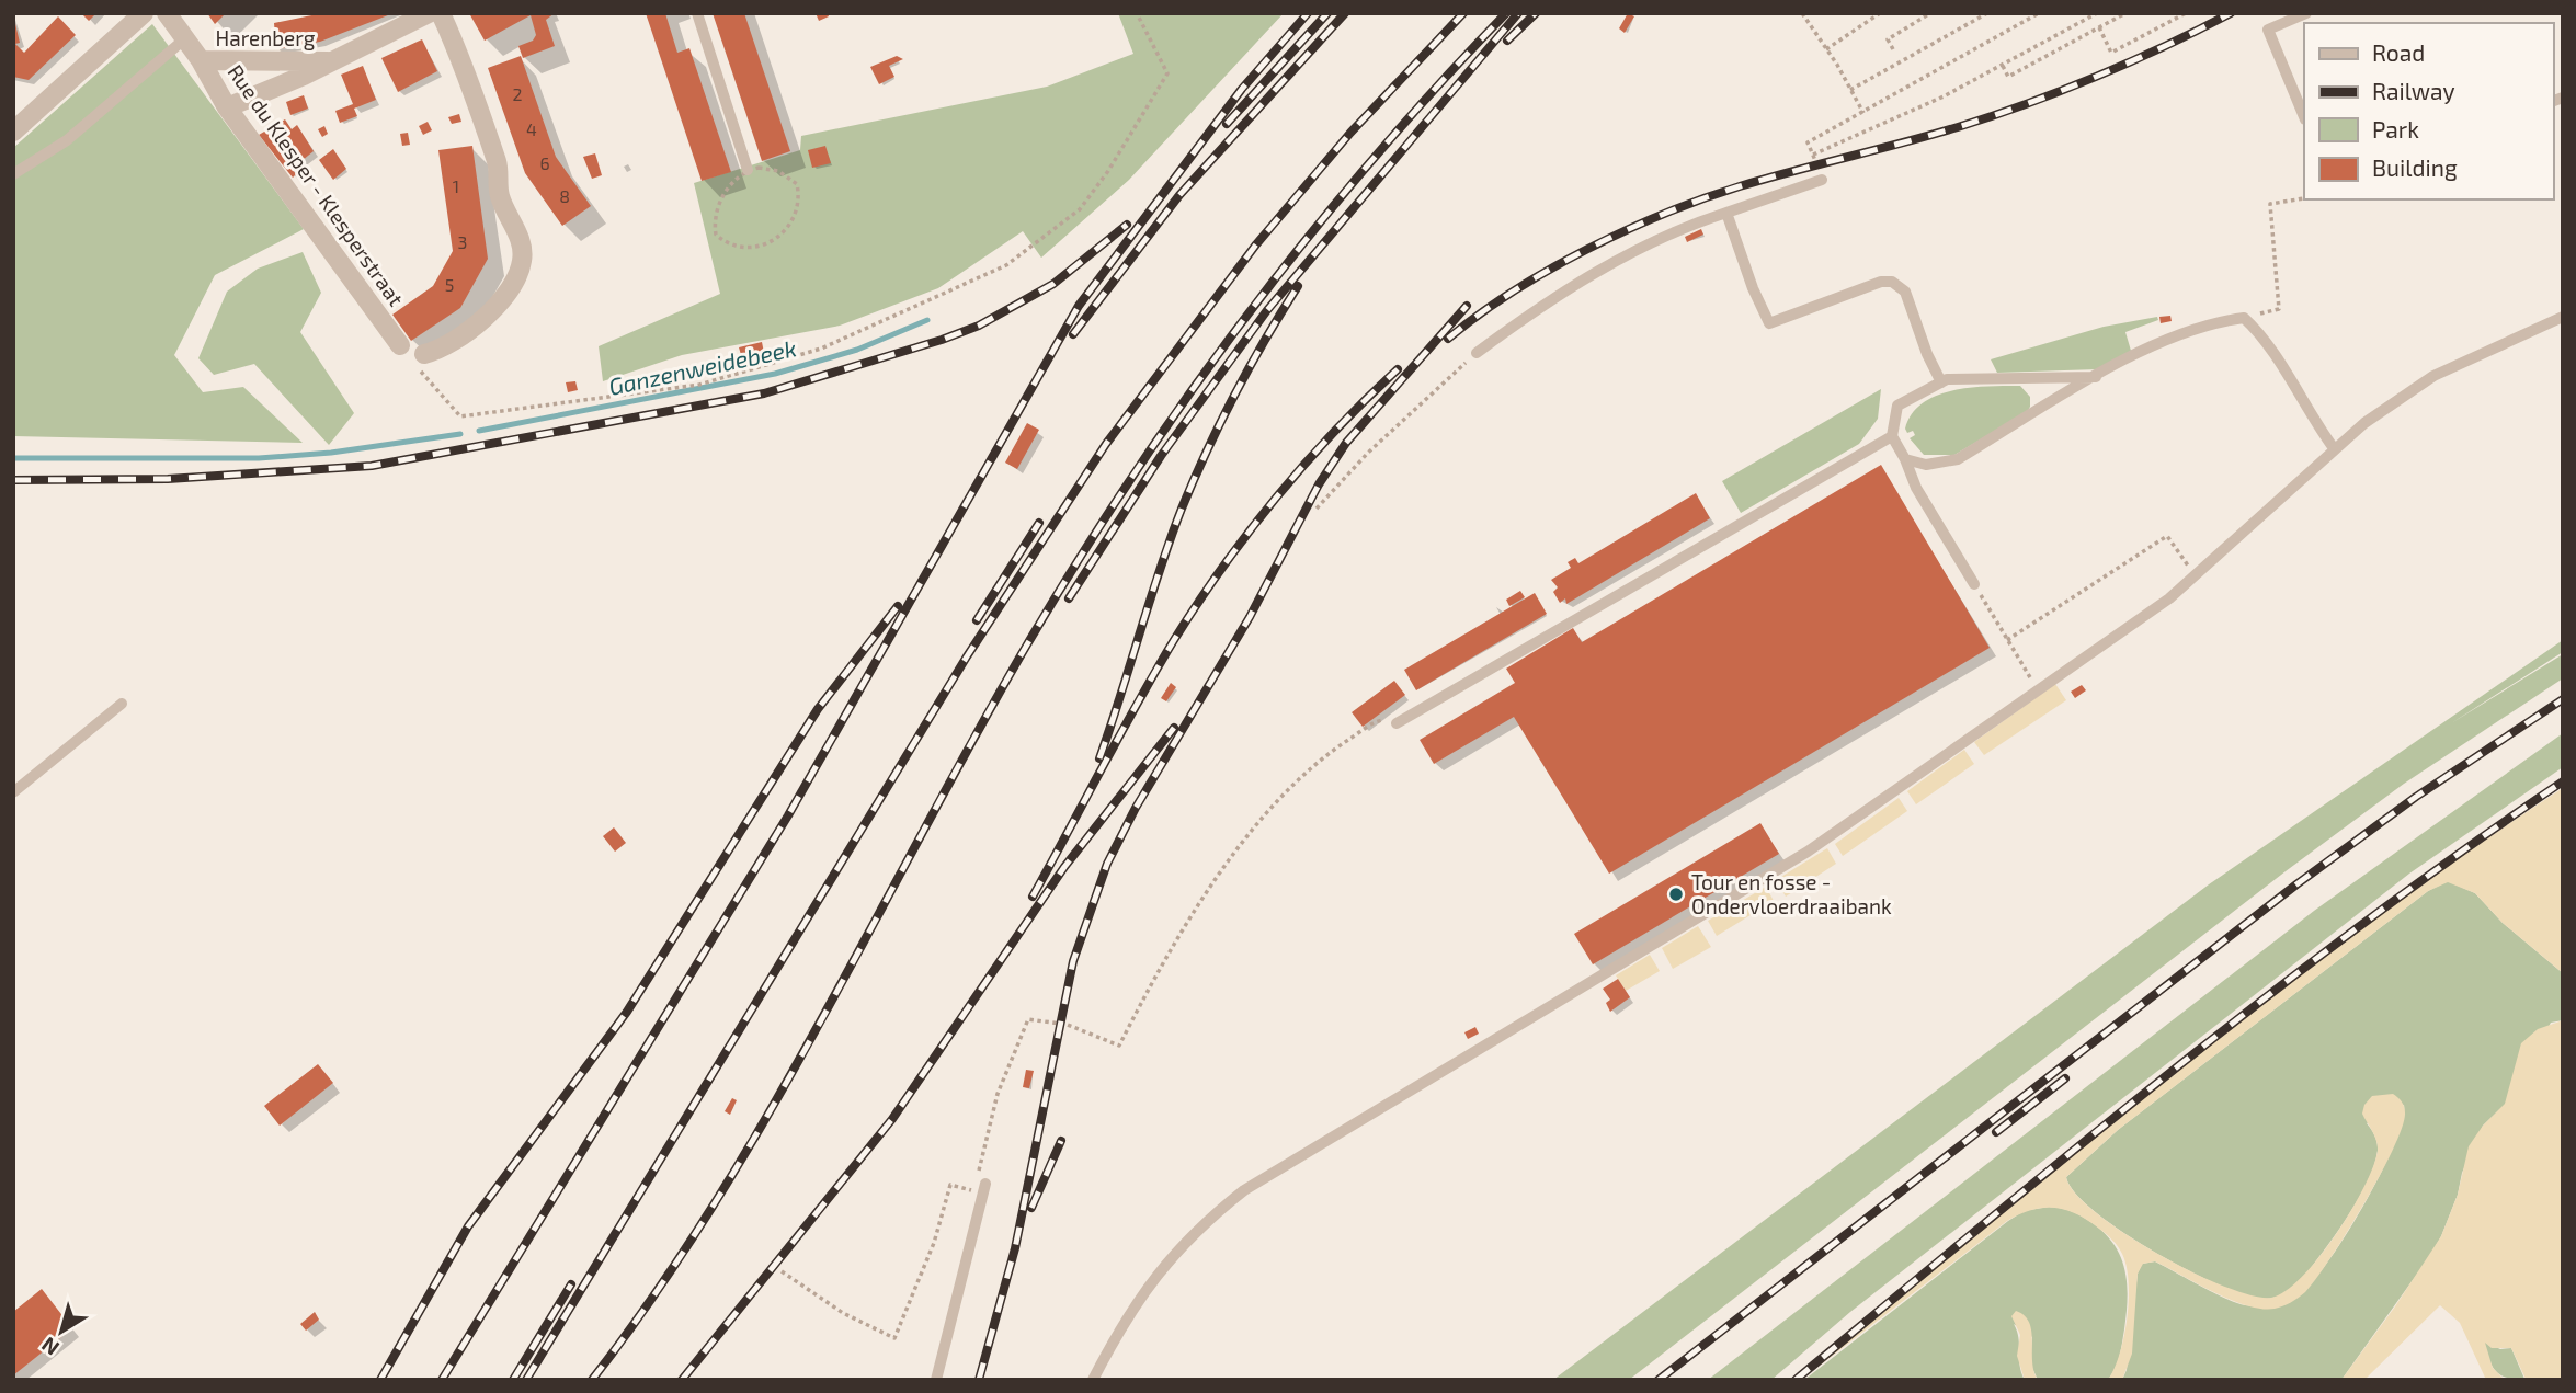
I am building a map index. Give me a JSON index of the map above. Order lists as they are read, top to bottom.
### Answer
{
  "streets": {
    "street": ["Harenberg", "Rue du Klesper - Klesperstraat"]
  },
  "crossings": [
    ["Harenberg", "Rue du Klesper - Klesperstraat"]
  ],
  "water": ["Ganzenweidebeek"],
  "places": ["Tour en fosse - Ondervloerdraaibank"],
  "house_numbers": [
    "2",
    "4",
    "6",
    "1",
    "8",
    "3",
    "5"
  ],
  "legend": [
    "Road",
    "Railway",
    "Park",
    "Building"
  ],
  "north": "bottom left"
}
